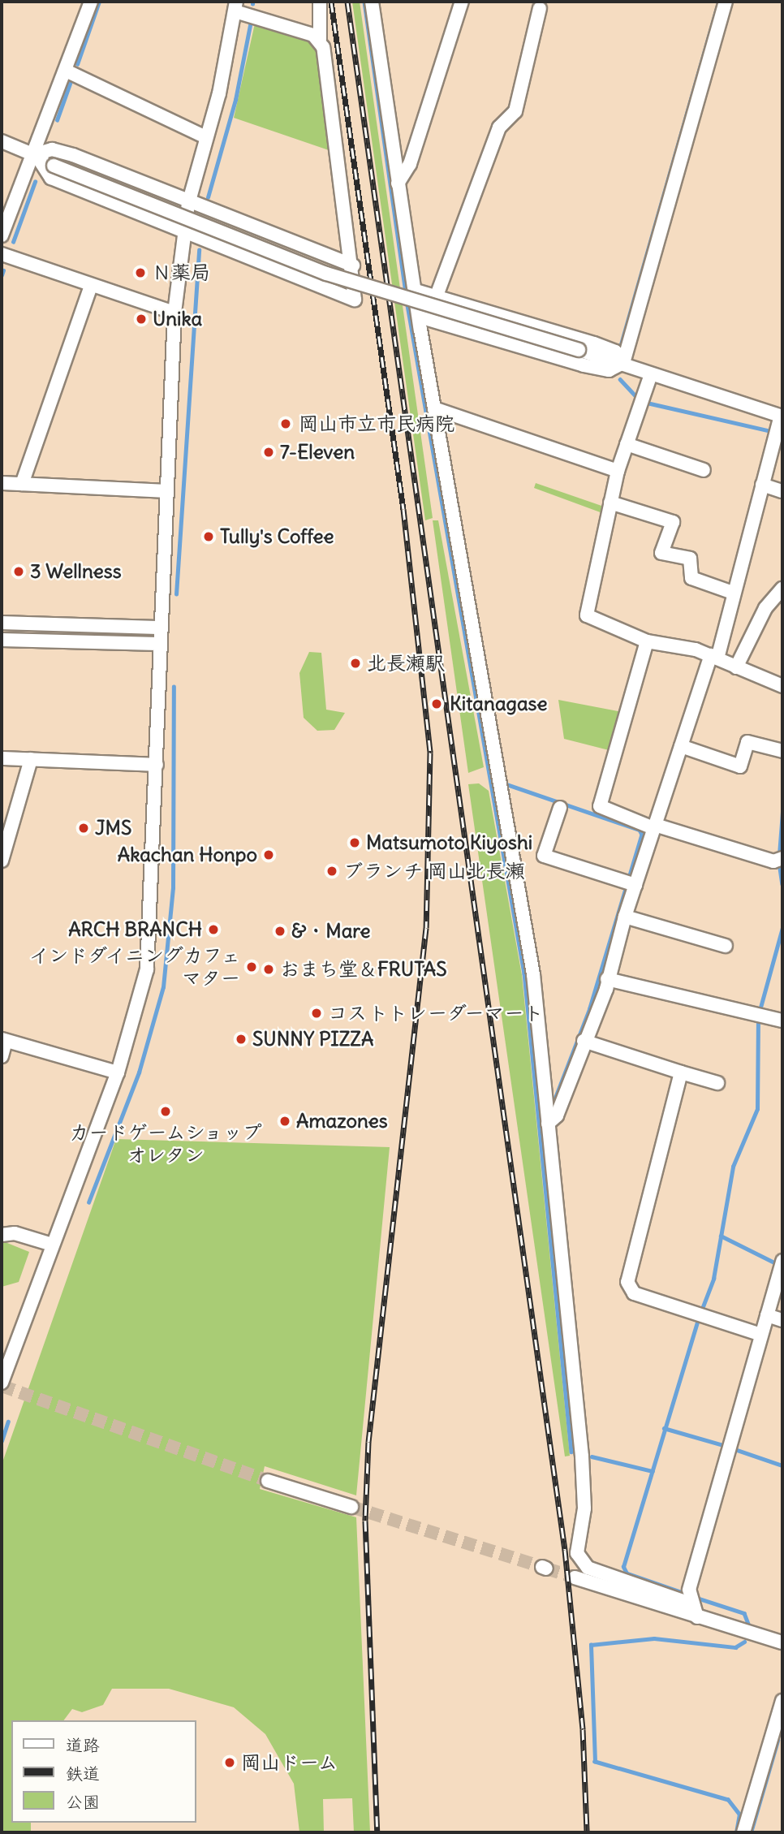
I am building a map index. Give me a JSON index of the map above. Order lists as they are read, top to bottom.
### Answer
{
  "places": [
    "Ｎ薬局",
    "Unika",
    "岡山市立市民病院",
    "7-Eleven",
    "Tully's Coffee",
    "3 Wellness",
    "北長瀬駅",
    "Kitanagase",
    "JMS",
    "Matsumoto Kiyoshi",
    "Akachan Honpo",
    "ブランチ 岡山北長瀬",
    "ARCH BRANCH",
    "&・Mare",
    "インドダイニングカフェ マター",
    "おまち堂＆FRUTAS",
    "コストトレーダーマート",
    "SUNNY PIZZA",
    "カードゲームショップ オレタン",
    "Amazones",
    "岡山ドーム"
  ],
  "legend": ["道路", "鉄道", "公園"]
}
